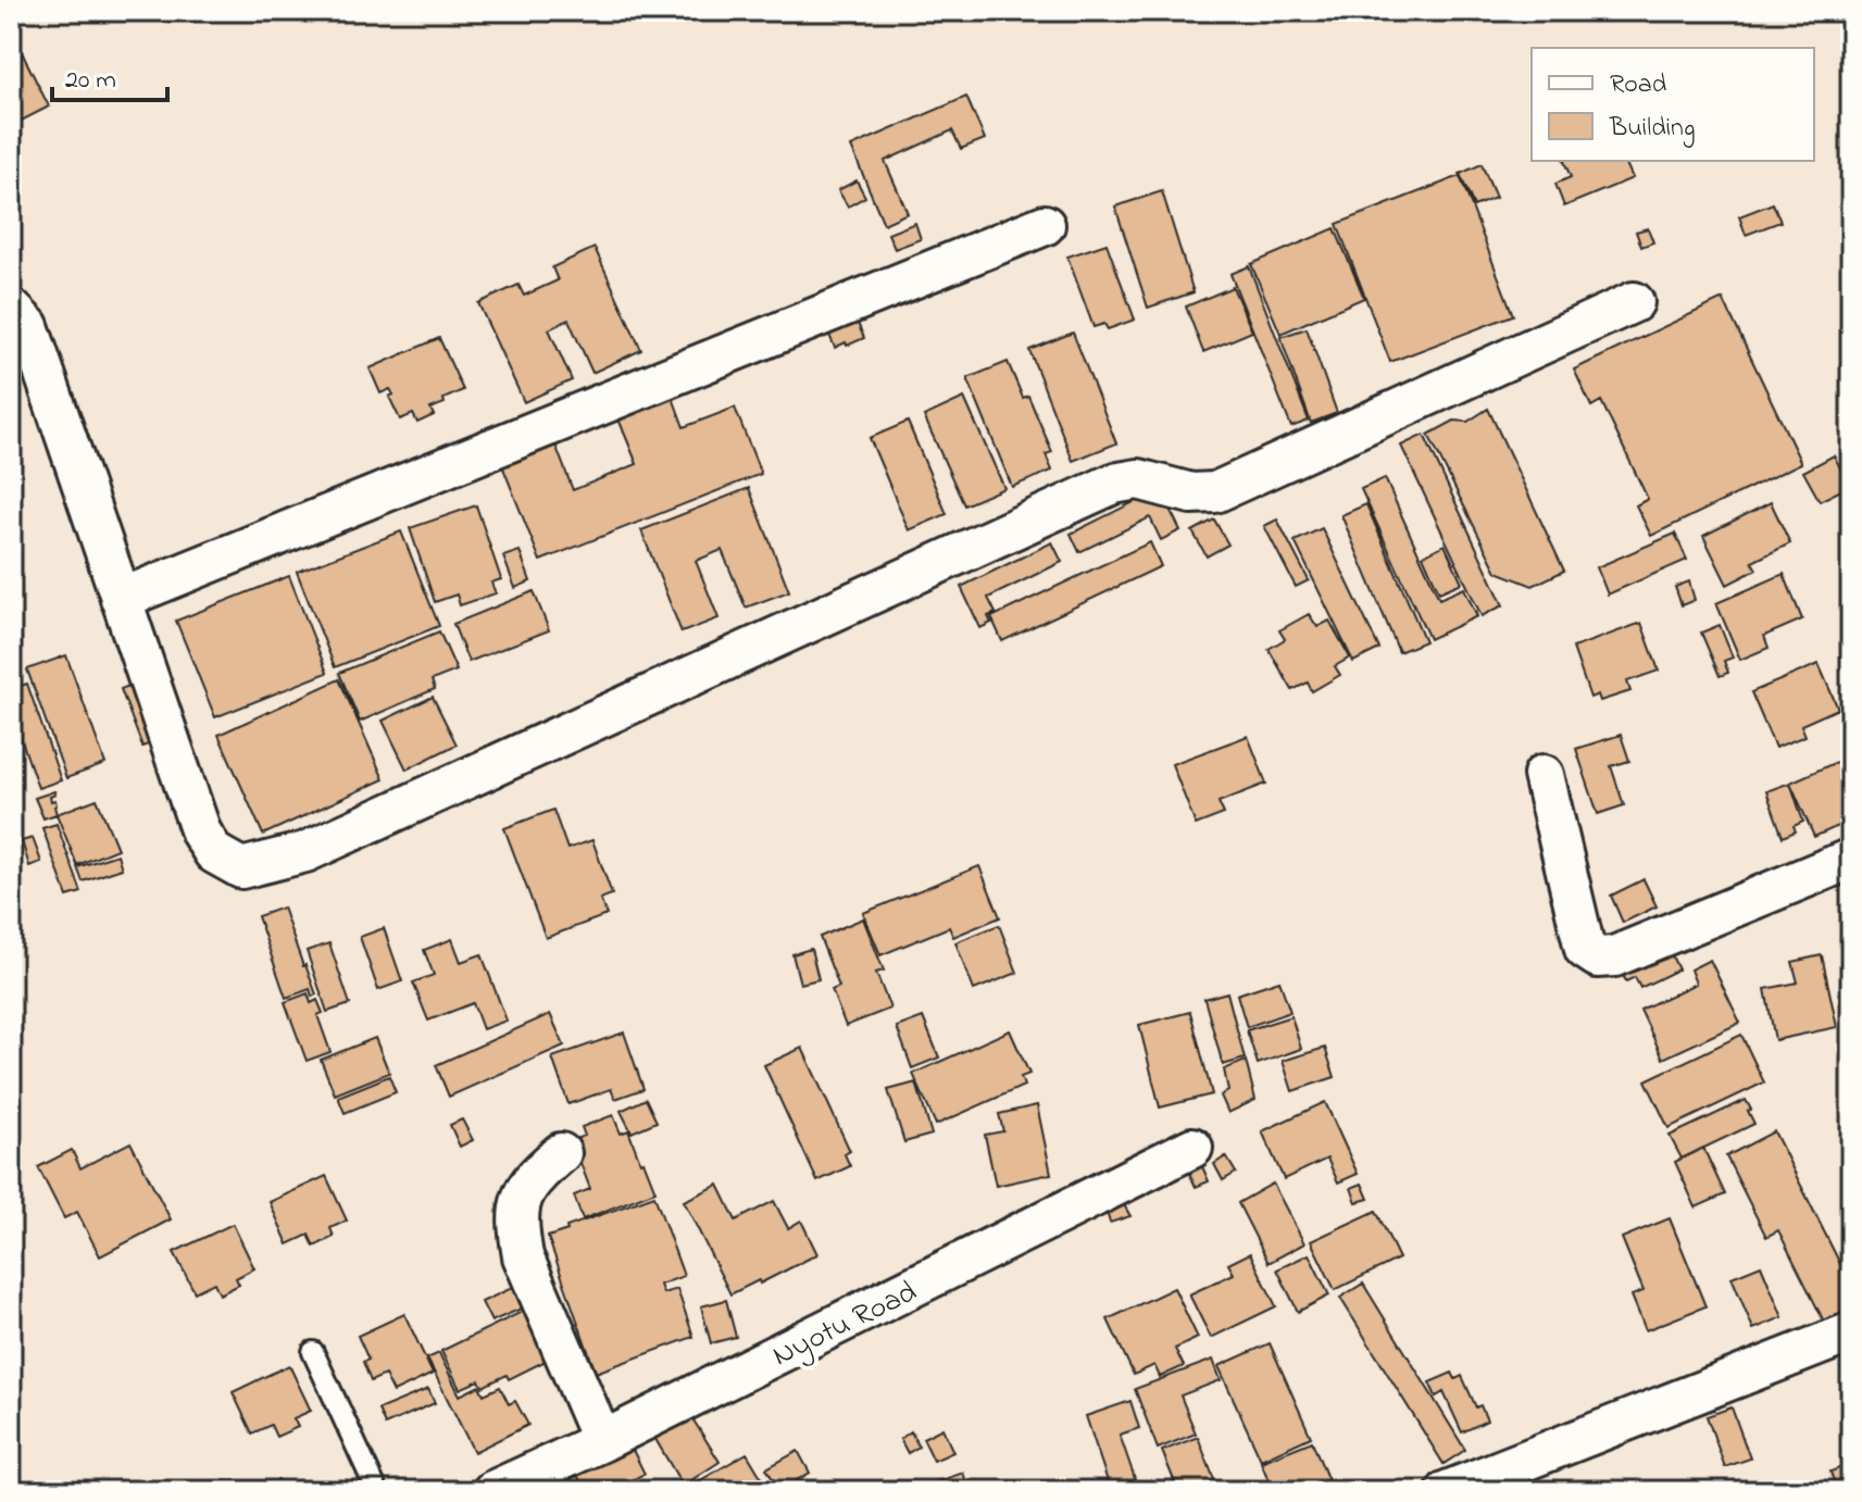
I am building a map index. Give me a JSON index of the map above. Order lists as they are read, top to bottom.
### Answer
{
  "streets": {
    "street": ["Nyotu Road"]
  },
  "legend": ["Road", "Building"],
  "scale_bar": "20 m"
}
